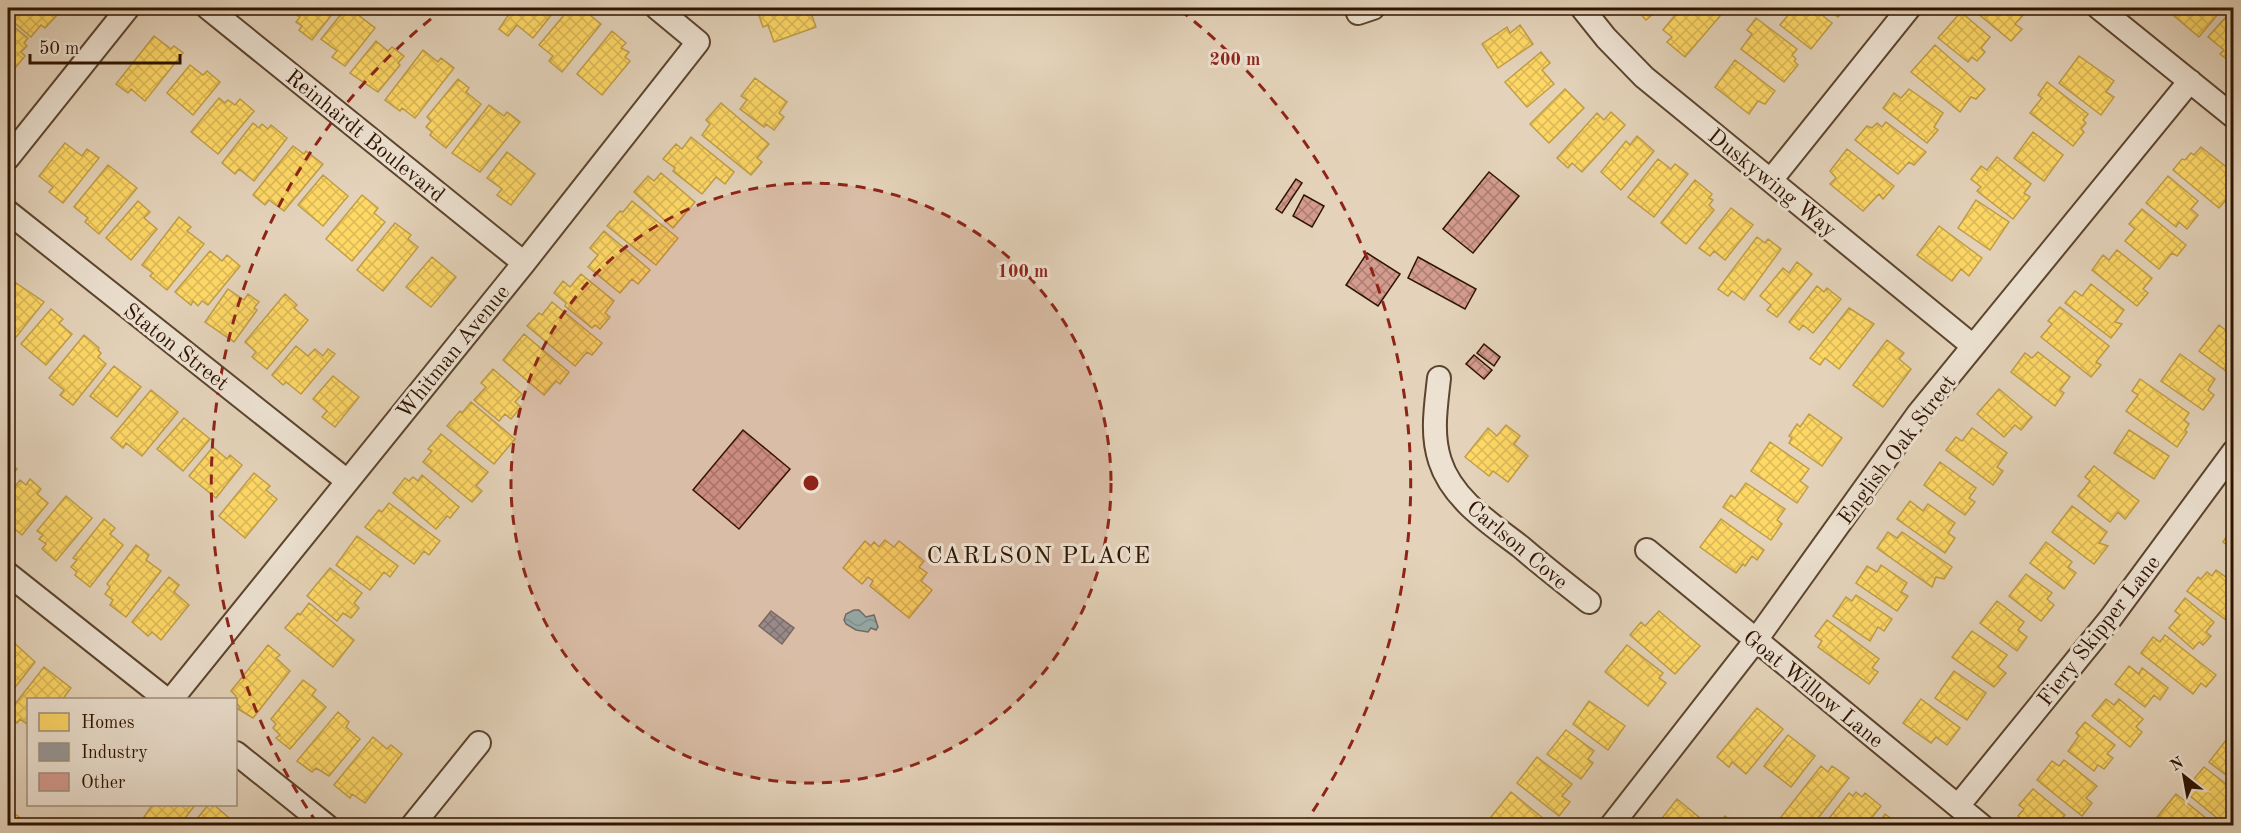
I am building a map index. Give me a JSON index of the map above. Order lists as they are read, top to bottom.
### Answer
{
  "streets": {
    "street": [
      "Reinhardt Boulevard",
      "Duskywing Way",
      "Staton Street",
      "Whitman Avenue",
      "English Oak Street",
      "Carlson Cove",
      "Fiery Skipper Lane",
      "Goat Willow Lane"
    ]
  },
  "crossings": [
    ["Reinhardt Boulevard", "Whitman Avenue"],
    ["Duskywing Way", "English Oak Street"],
    ["Staton Street", "Whitman Avenue"],
    ["English Oak Street", "Goat Willow Lane"],
    ["Fiery Skipper Lane", "Goat Willow Lane"]
  ],
  "districts": ["CARLSON PLACE"],
  "legend": ["Homes", "Industry", "Other"],
  "scale_bar": "50 m",
  "north": "top left",
  "rings": ["200 m", "100 m"]
}
